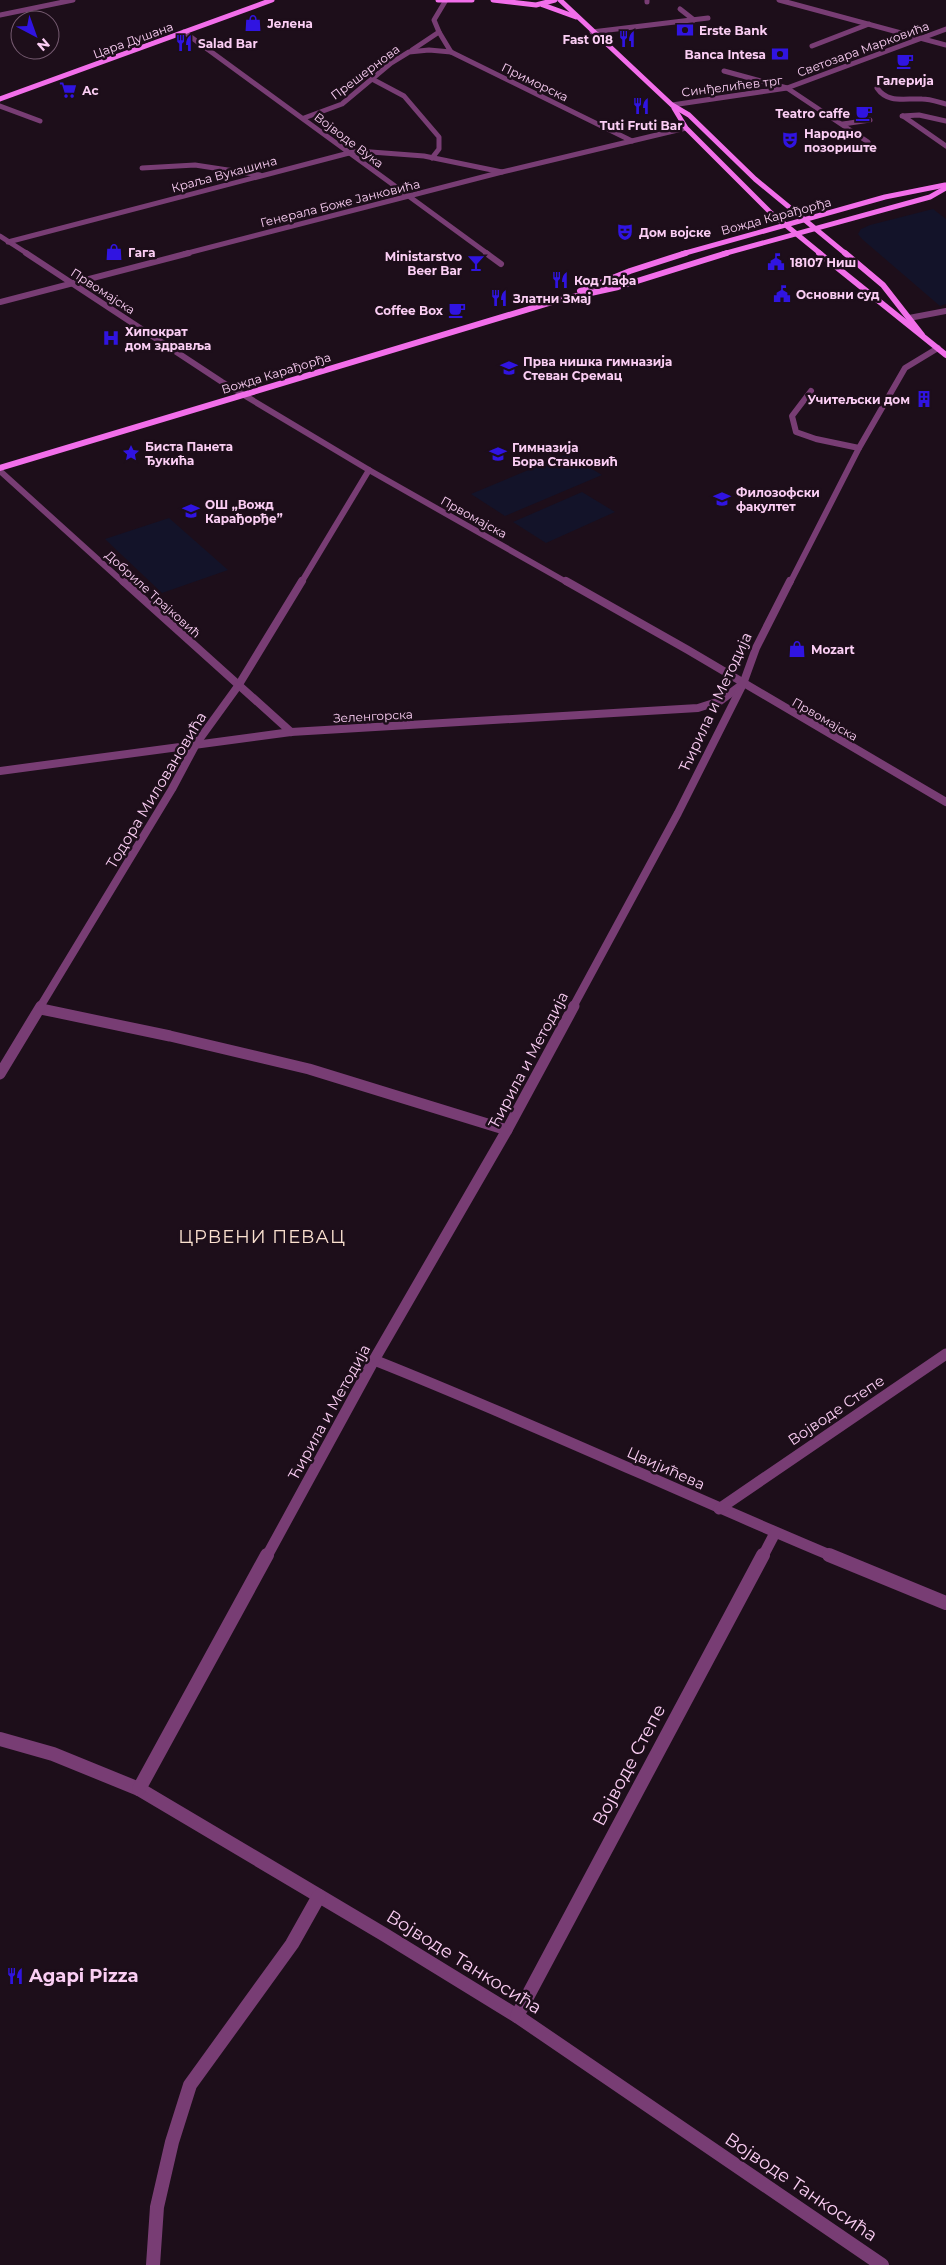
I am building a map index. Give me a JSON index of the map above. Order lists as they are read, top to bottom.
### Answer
{
  "streets": {
    "main road": ["Цара Душана", "Синђелићев трг", "Вожда Карађорђа"],
    "street": [
      "Светозара Марковића",
      "Прешернова",
      "Приморска",
      "Војводе Вука",
      "Краља Вукашина",
      "Генерала Боже Јанковића",
      "Првомајска",
      "Добриле Трајковић",
      "Ћирила и Методија",
      "Зеленгорска",
      "Тодора Миловановића",
      "Војводе Степе",
      "Цвијићева",
      "Војводе Танкосића"
    ]
  },
  "crossings": [
    ["Цара Душана", "Војводе Вука"],
    ["Светозара Марковића", "Синђелићев трг"],
    ["Прешернова", "Приморска"],
    ["Прешернова", "Војводе Вука"],
    ["Приморска", "Генерала Боже Јанковића"],
    ["Синђелићев трг", "Генерала Боже Јанковића"],
    ["Синђелићев трг", "Вожда Карађорђа"],
    ["Војводе Вука", "Краља Вукашина"],
    ["Војводе Вука", "Генерала Боже Јанковића"],
    ["Краља Вукашина", "Генерала Боже Јанковића"],
    ["Краља Вукашина", "Првомајска"],
    ["Генерала Боже Јанковића", "Првомајска"],
    ["Вожда Карађорђа", "Првомајска"],
    ["Вожда Карађорђа", "Добриле Трајковић"],
    ["Првомајска", "Ћирила и Методија"],
    ["Првомајска", "Зеленгорска"],
    ["Првомајска", "Тодора Миловановића"],
    ["Добриле Трајковић", "Зеленгорска"],
    ["Добриле Трајковић", "Тодора Миловановића"],
    ["Ћирила и Методија", "Зеленгорска"],
    ["Ћирила и Методија", "Цвијићева"],
    ["Ћирила и Методија", "Војводе Танкосића"],
    ["Зеленгорска", "Тодора Миловановића"],
    ["Војводе Степе", "Цвијићева"],
    ["Војводе Степе", "Војводе Танкосића"]
  ],
  "districts": ["ЦРВЕНИ ПЕВАЦ"],
  "places": {
    "shop": ["Јелена", "Гага", "Mozart"],
    "bank": ["Erste Bank", "Banca Intesa"],
    "restaurant": [
      "Fast 018",
      "Salad Bar",
      "Tuti Fruti Bar",
      "Код Лафа",
      "Златни Змај",
      "Agapi Pizza"
    ],
    "cafe": ["Галерија", "Teatro caffe", "Coffee Box"],
    "supermarket": ["Ас"],
    "theatre": ["Народно позориште", "Дом војске"],
    "public building": ["18107 Ниш", "Основни суд"],
    "bar": ["Ministarstvo Beer Bar"],
    "hospital": ["Хипократ дом здравља"],
    "school or university": [
      "Прва нишка гимназија Стеван Сремац",
      "Гимназија Бора Станковић",
      "Филозофски факултет",
      "ОШ „Вожд Карађорђе”"
    ],
    "building": ["Учитељски дом"],
    "place": ["Биста Панета Ђукића"]
  },
  "north": "bottom right"
}
